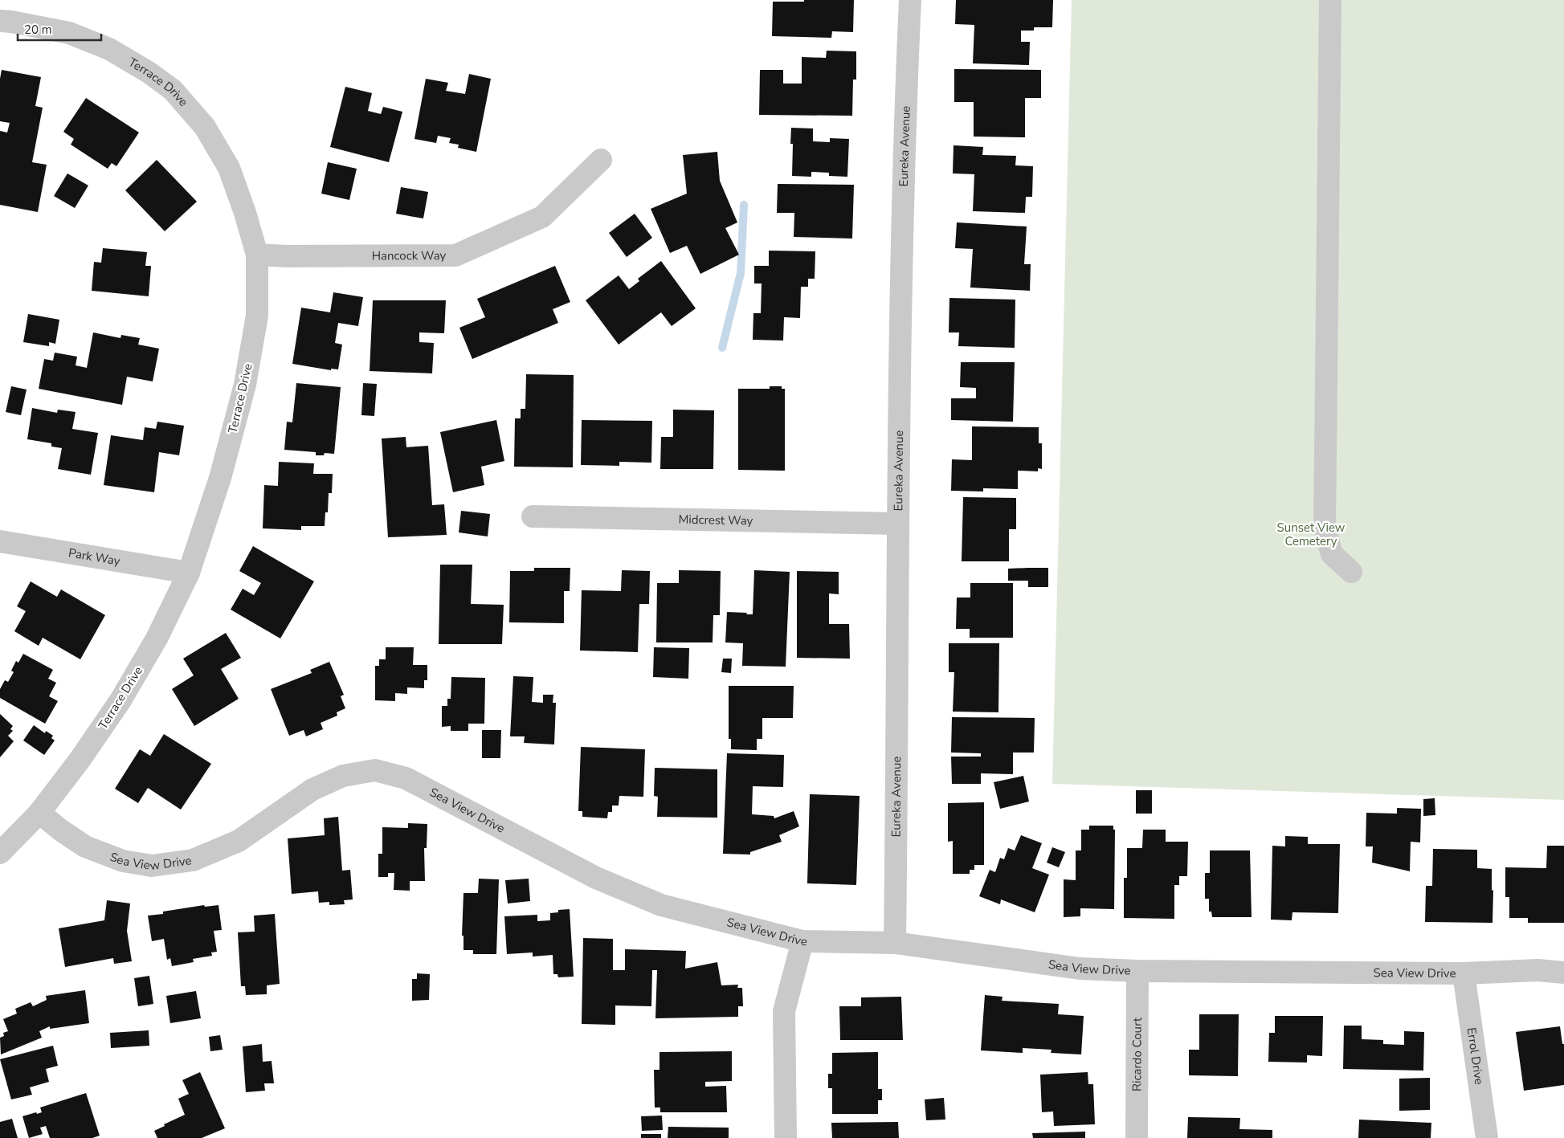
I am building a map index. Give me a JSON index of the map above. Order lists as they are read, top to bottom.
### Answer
{
  "streets": {
    "street": [
      "Terrace Drive",
      "Eureka Avenue",
      "Hancock Way",
      "Midcrest Way",
      "Park Way",
      "Sea View Drive",
      "Ricardo Court",
      "Errol Drive"
    ]
  },
  "crossings": [
    ["Terrace Drive", "Hancock Way"],
    ["Terrace Drive", "Park Way"],
    ["Terrace Drive", "Sea View Drive"],
    ["Eureka Avenue", "Midcrest Way"],
    ["Eureka Avenue", "Sea View Drive"],
    ["Sea View Drive", "Ricardo Court"],
    ["Sea View Drive", "Errol Drive"]
  ],
  "parks": ["Sunset View Cemetery"],
  "scale_bar": "20 m"
}
